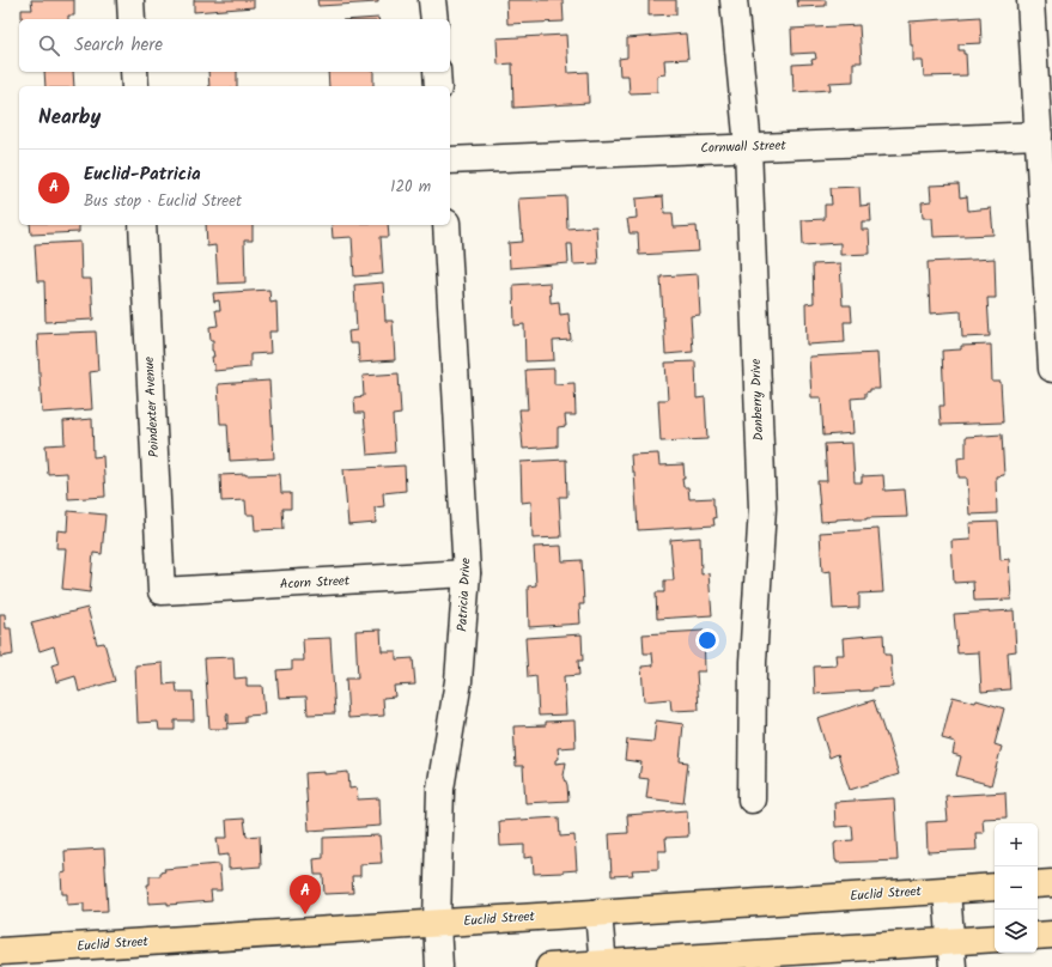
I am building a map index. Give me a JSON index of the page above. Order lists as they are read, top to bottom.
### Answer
{
  "streets": {
    "main road": ["Euclid Street"],
    "street": [
      "Cornwall Street",
      "Danberry Drive",
      "Poindexter Avenue",
      "Acorn Street",
      "Patricia Drive"
    ]
  },
  "crossings": [
    ["Cornwall Street", "Danberry Drive"],
    ["Poindexter Avenue", "Acorn Street"],
    ["Acorn Street", "Patricia Drive"],
    ["Patricia Drive", "Euclid Street"]
  ],
  "page": {
    "search": "Search here",
    "heading": "Nearby",
    "list": [
      {
        "mark": "A",
        "name": "Euclid-Patricia",
        "note": "Bus stop · Euclid Street",
        "value": "120 m"
      }
    ],
    "map_buttons": ["+", "−"],
    "pins": "A"
  }
}
